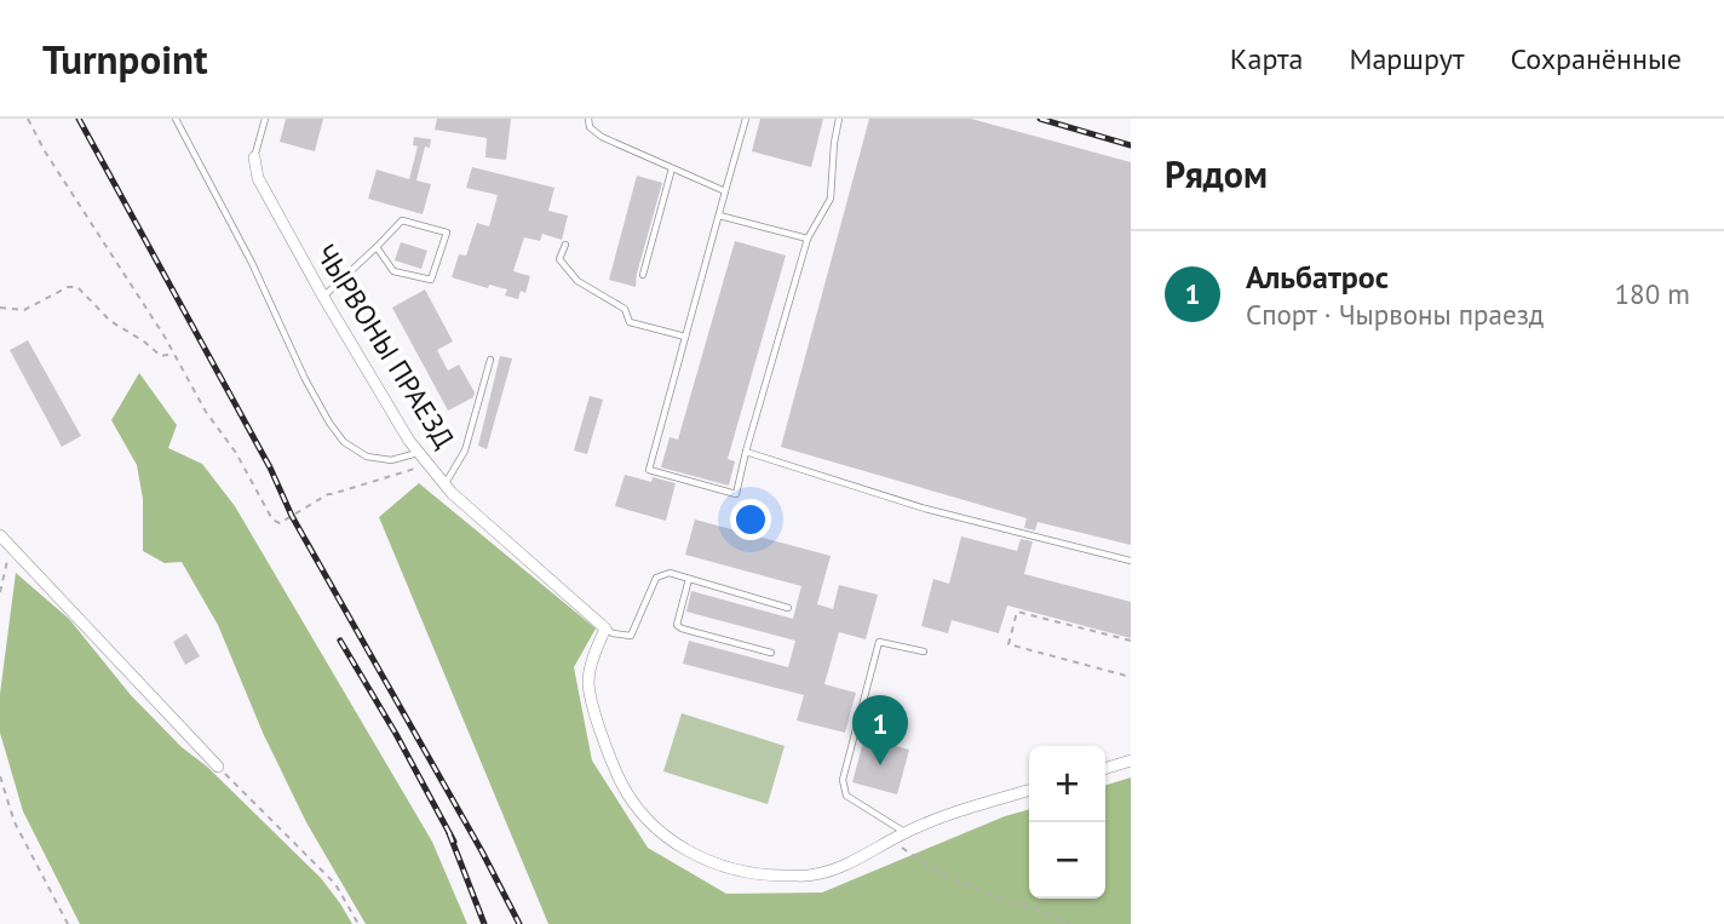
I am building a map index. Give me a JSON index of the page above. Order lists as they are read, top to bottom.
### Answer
{
  "streets": {
    "street": ["ЧЫРВОНЫ ПРАЕЗД"]
  },
  "page": {
    "header": "Turnpoint",
    "nav": ["Карта", "Маршрут", "Сохранённые"],
    "heading": "Рядом",
    "list": [
      {
        "mark": "1",
        "name": "Альбатрос",
        "note": "Спорт · Чырвоны праезд",
        "value": "180 m"
      }
    ],
    "pins": "1",
    "map_buttons": ["+", "−"]
  }
}
